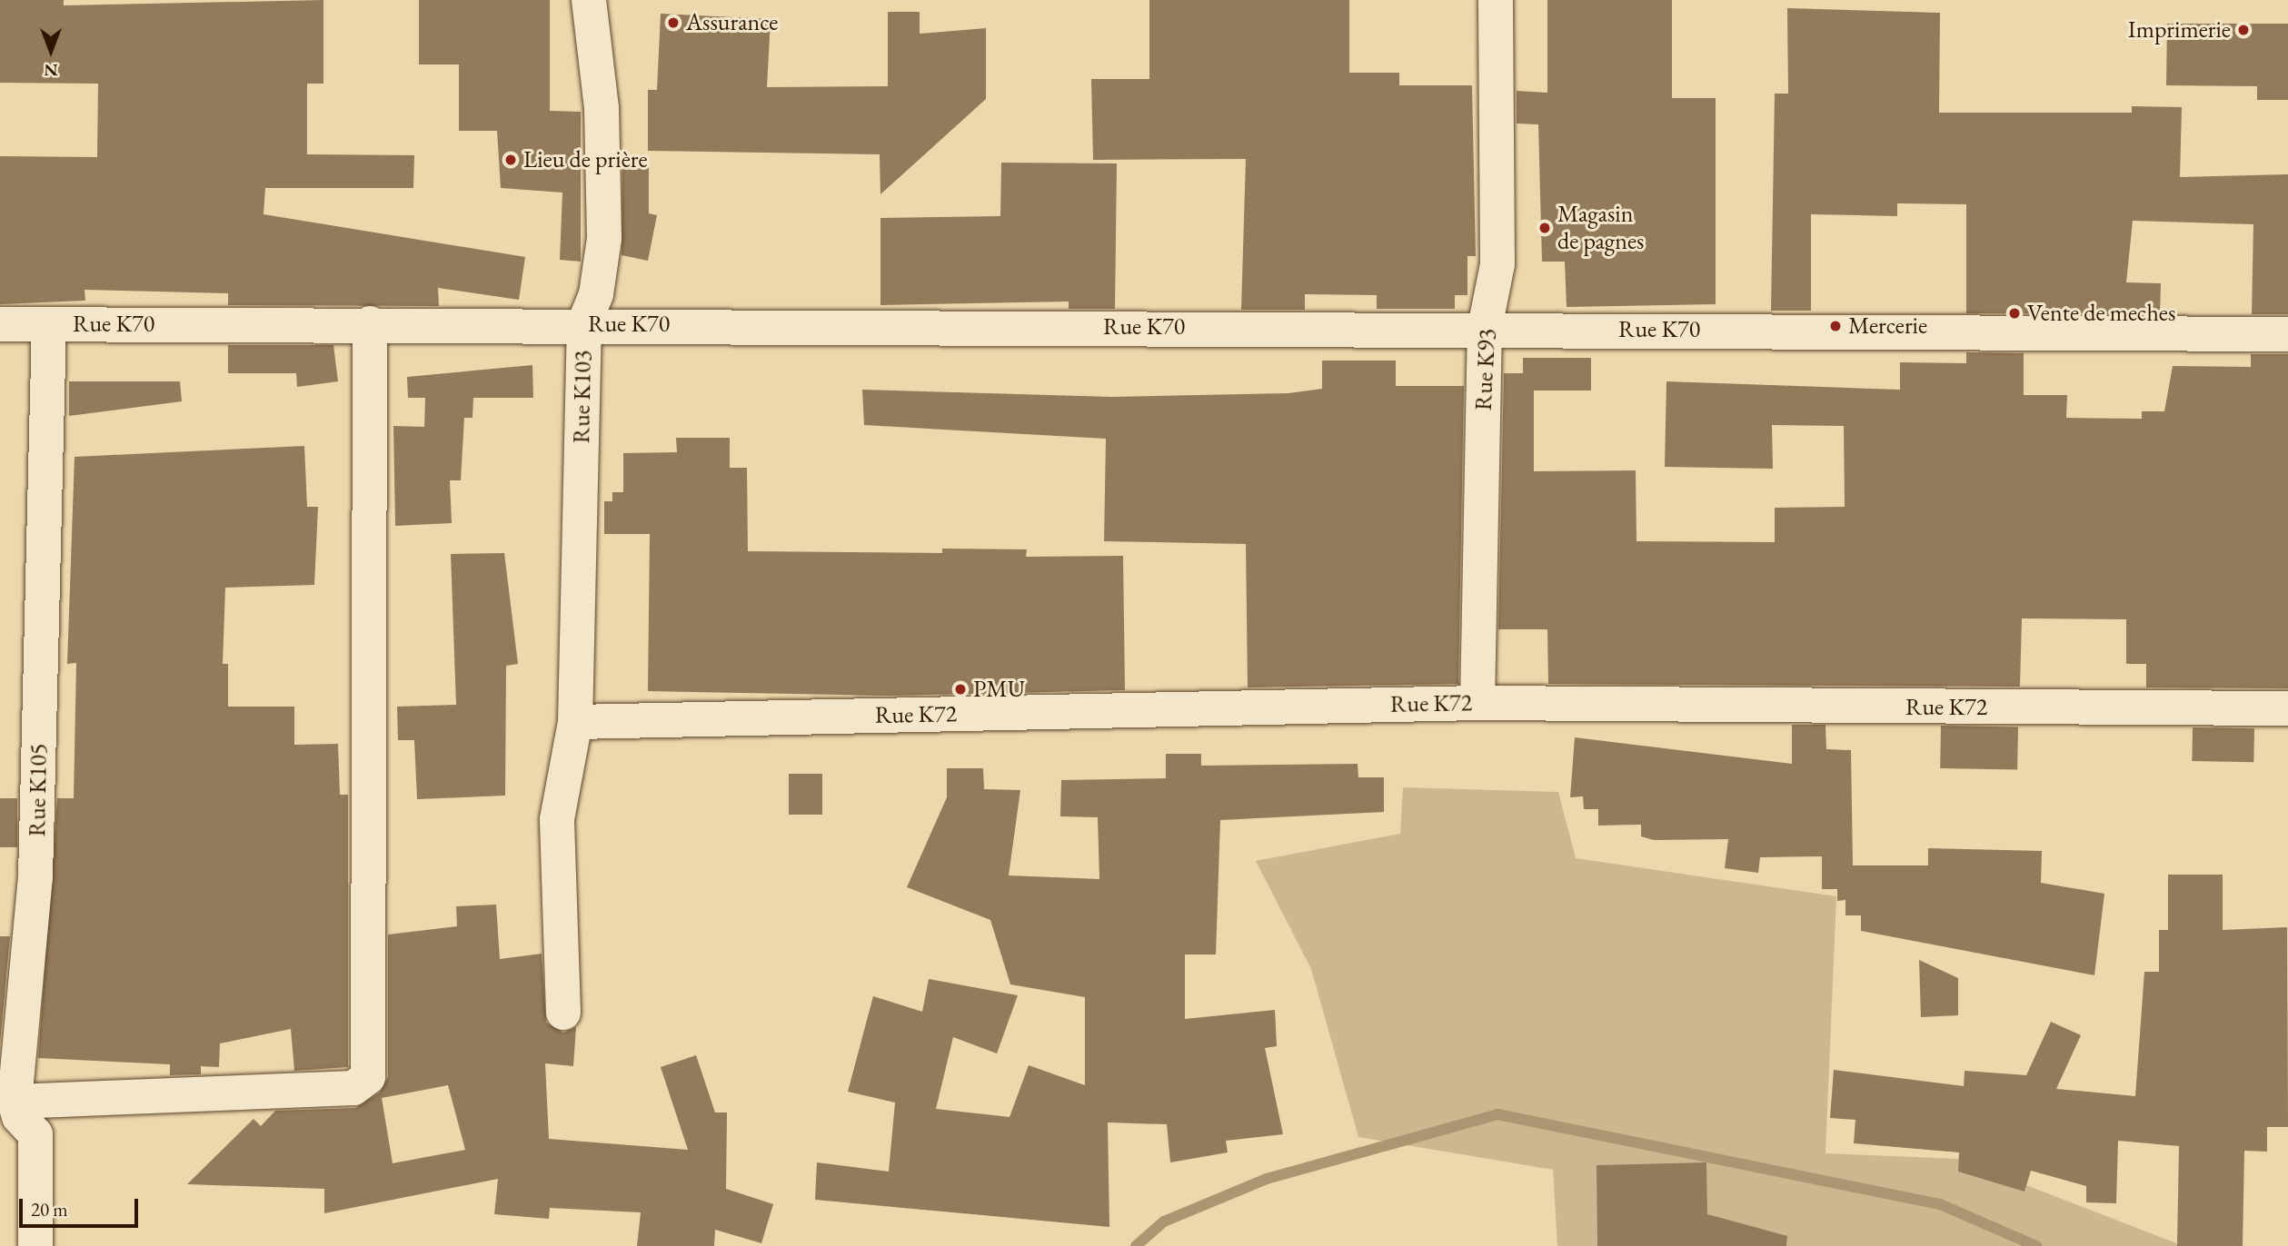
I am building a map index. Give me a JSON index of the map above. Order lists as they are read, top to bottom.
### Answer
{
  "streets": {
    "street": [
      "Rue K70",
      "Rue K93",
      "Rue K103",
      "Rue K72",
      "Rue K105"
    ]
  },
  "crossings": [
    ["Rue K70", "Rue K93"],
    ["Rue K70", "Rue K103"],
    ["Rue K70", "Rue K105"],
    ["Rue K93", "Rue K72"],
    ["Rue K103", "Rue K72"]
  ],
  "places": [
    "Assurance",
    "Imprimerie",
    "Lieu de prière",
    "Magasin de pagnes",
    "Vente de meches",
    "Mercerie",
    "PMU"
  ],
  "scale_bar": "20 m",
  "north": "bottom"
}
